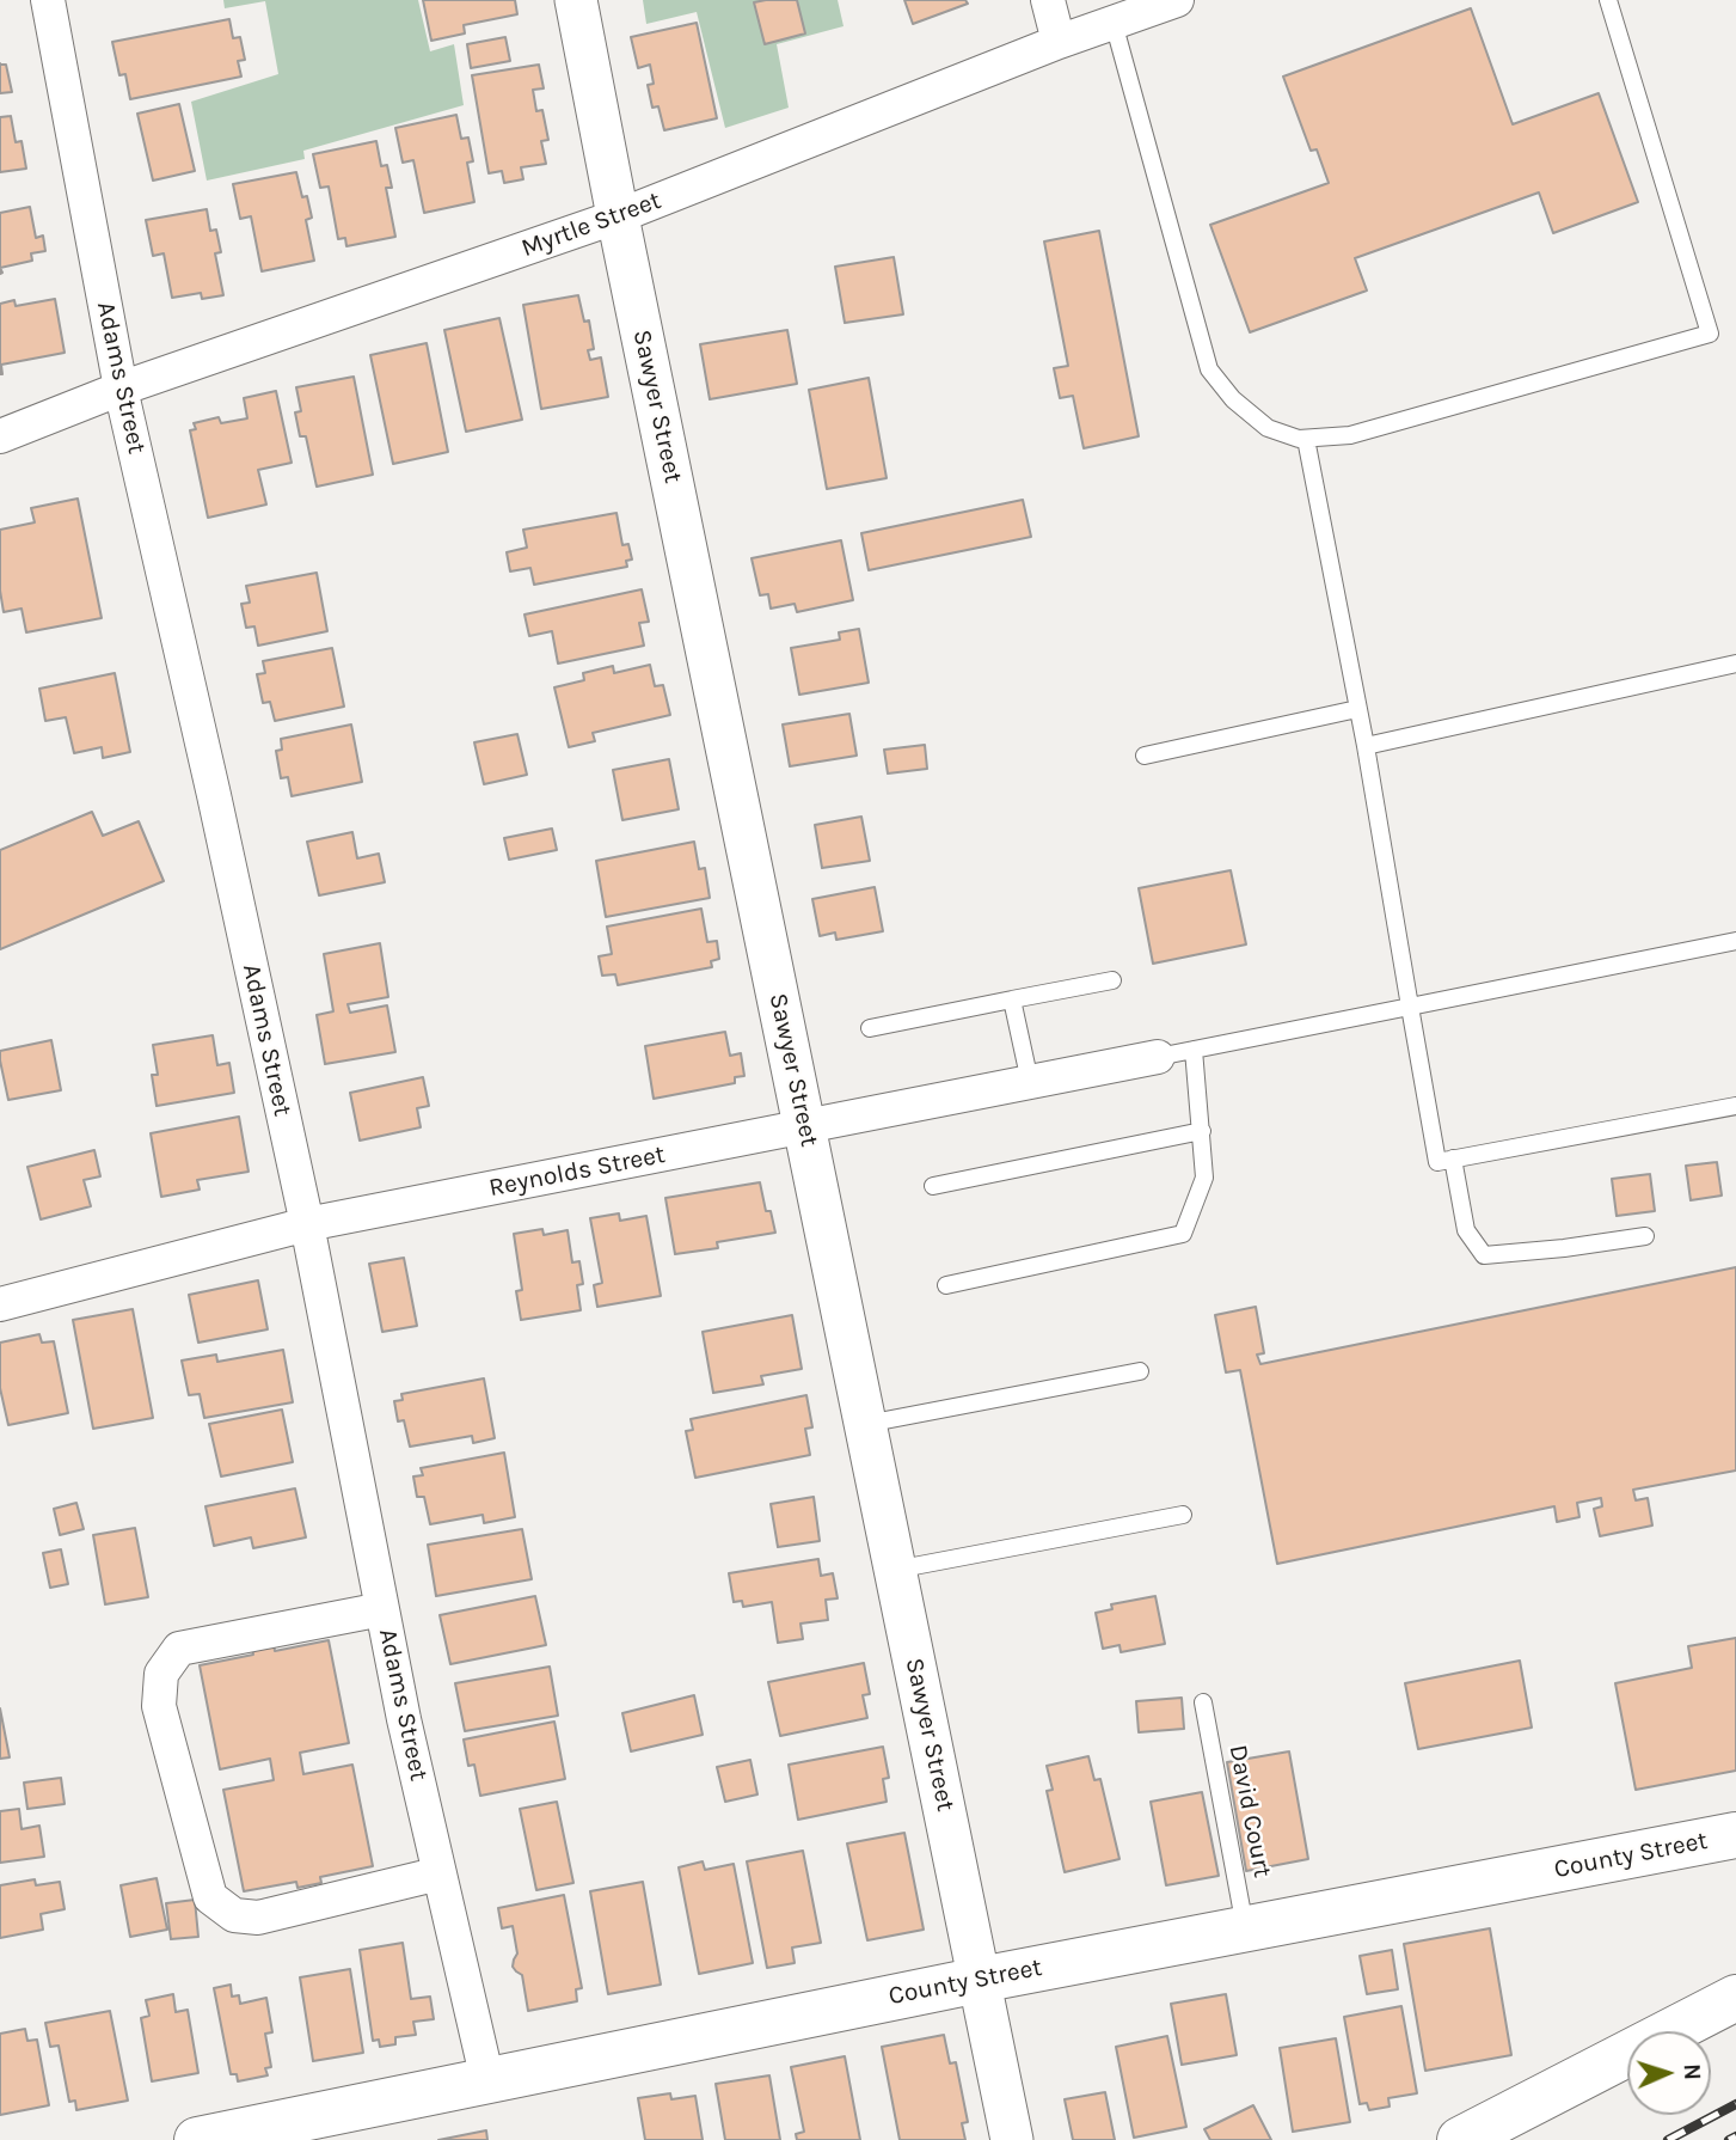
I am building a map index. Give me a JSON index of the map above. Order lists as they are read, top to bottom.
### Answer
{
  "streets": {
    "main road": ["County Street"],
    "street": [
      "Myrtle Street",
      "Adams Street",
      "Sawyer Street",
      "Reynolds Street"
    ],
    "lane": ["David Court"]
  },
  "crossings": [
    ["Myrtle Street", "Adams Street"],
    ["Myrtle Street", "Sawyer Street"],
    ["Adams Street", "Reynolds Street"],
    ["Adams Street", "County Street"],
    ["Sawyer Street", "Reynolds Street"],
    ["Sawyer Street", "County Street"],
    ["David Court", "County Street"]
  ],
  "north": "right"
}
